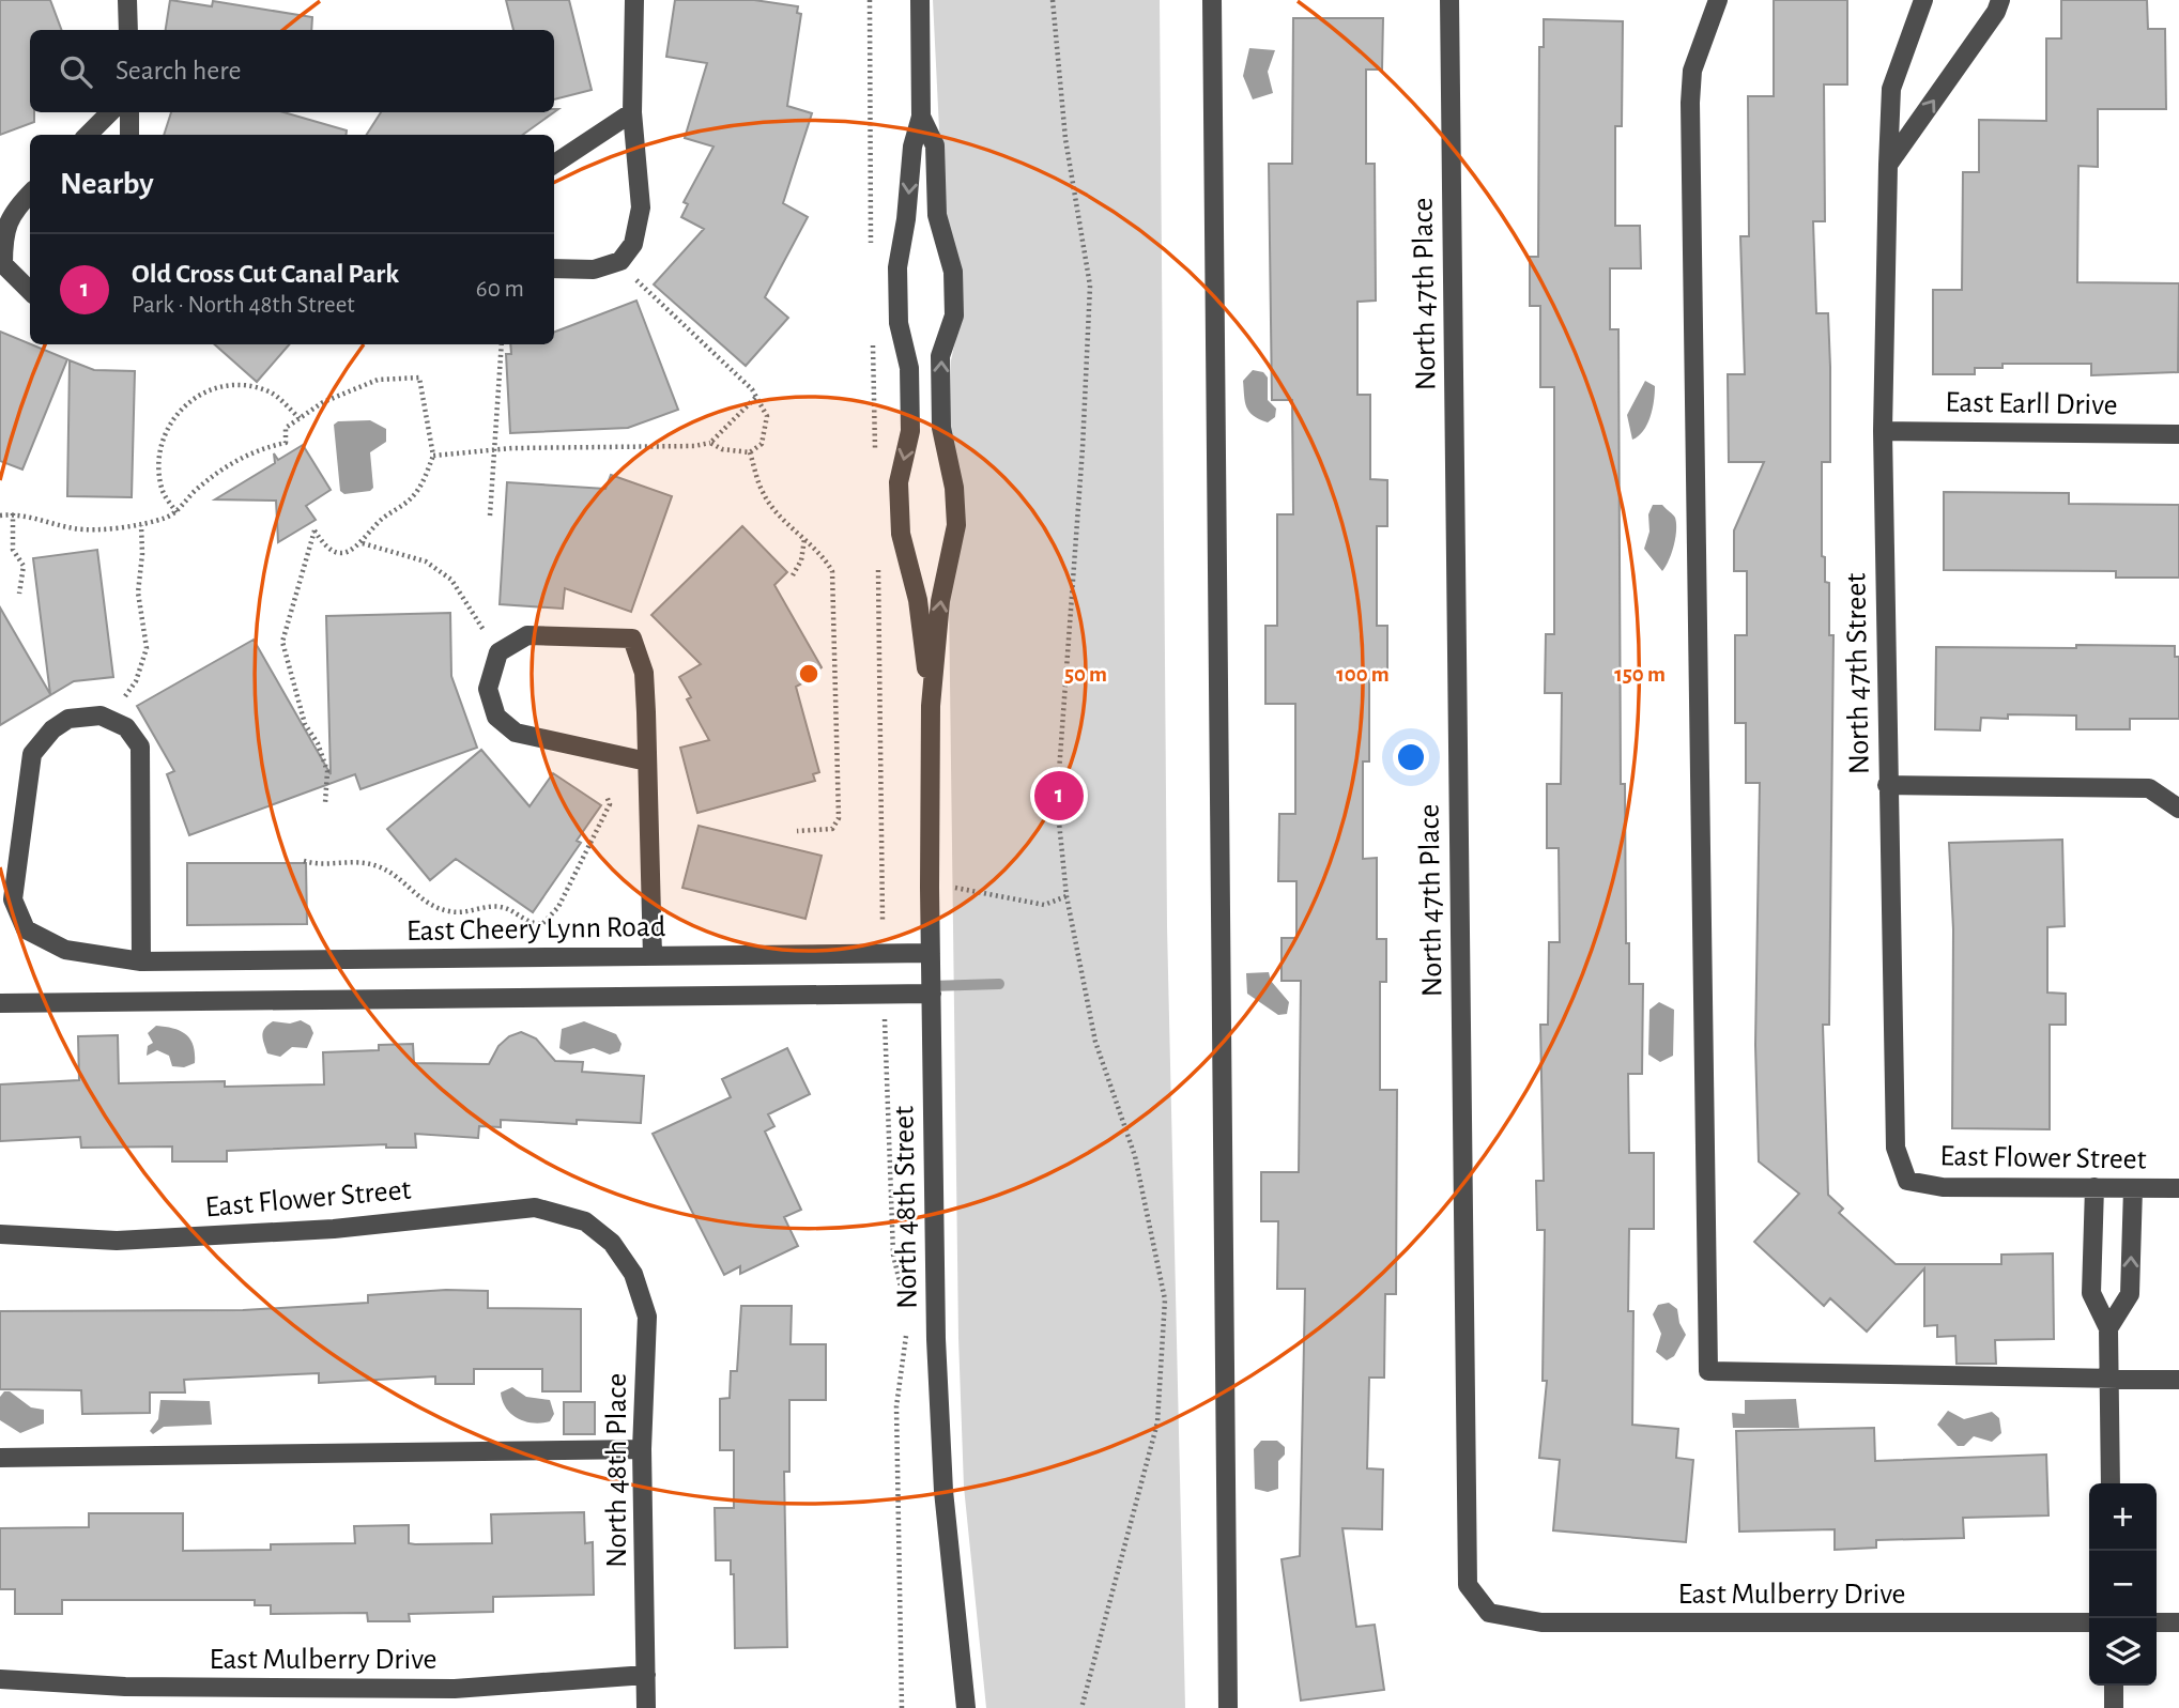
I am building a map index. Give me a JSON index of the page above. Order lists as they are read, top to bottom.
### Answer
{
  "streets": {
    "street": [
      "North 47th Place",
      "East Earll Drive",
      "North 47th Street",
      "East Cheery Lynn Road",
      "East Flower Street",
      "North 48th Street",
      "North 48th Place",
      "East Mulberry Drive"
    ]
  },
  "crossings": [
    ["North 47th Place", "East Mulberry Drive"],
    ["East Earll Drive", "North 47th Street"],
    ["North 47th Street", "East Flower Street"],
    ["East Cheery Lynn Road", "North 48th Street"],
    ["East Flower Street", "North 48th Place"],
    ["North 48th Place", "East Mulberry Drive"]
  ],
  "page": {
    "search": "Search here",
    "heading": "Nearby",
    "list": [
      {
        "mark": "1",
        "name": "Old Cross Cut Canal Park",
        "note": "Park · North 48th Street",
        "value": "60 m"
      }
    ],
    "pins": "1",
    "map_buttons": ["+", "−"]
  },
  "rings": ["50 m", "100 m", "150 m"]
}
